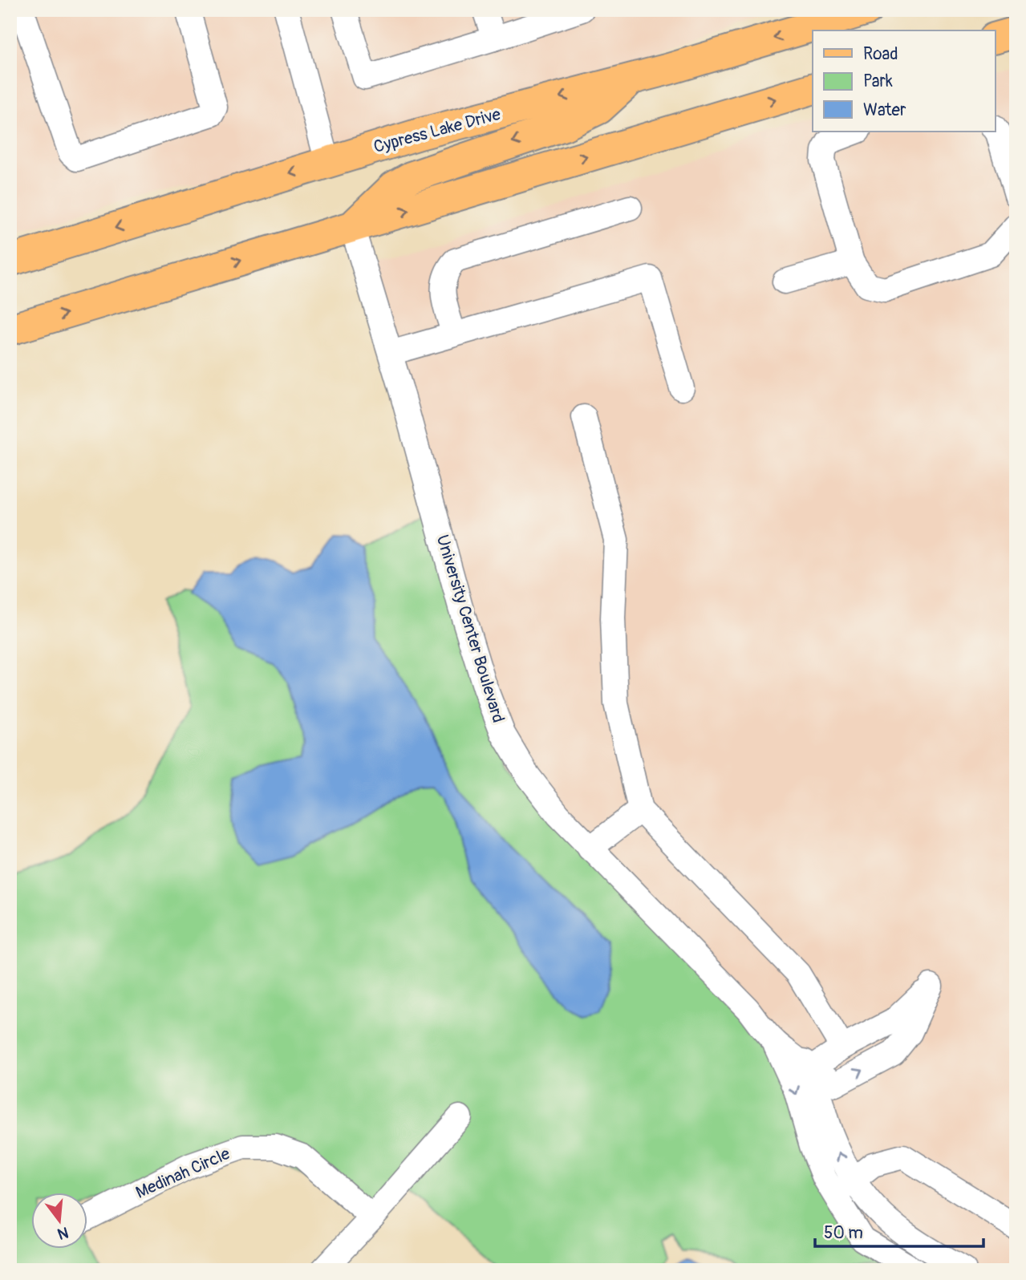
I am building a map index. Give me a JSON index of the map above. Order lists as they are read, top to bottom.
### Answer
{
  "streets": {
    "main road": ["Cypress Lake Drive"],
    "street": ["University Center Boulevard", "Medinah Circle"]
  },
  "legend": ["Road", "Park", "Water"],
  "scale_bar": "50 m",
  "north": "bottom"
}
